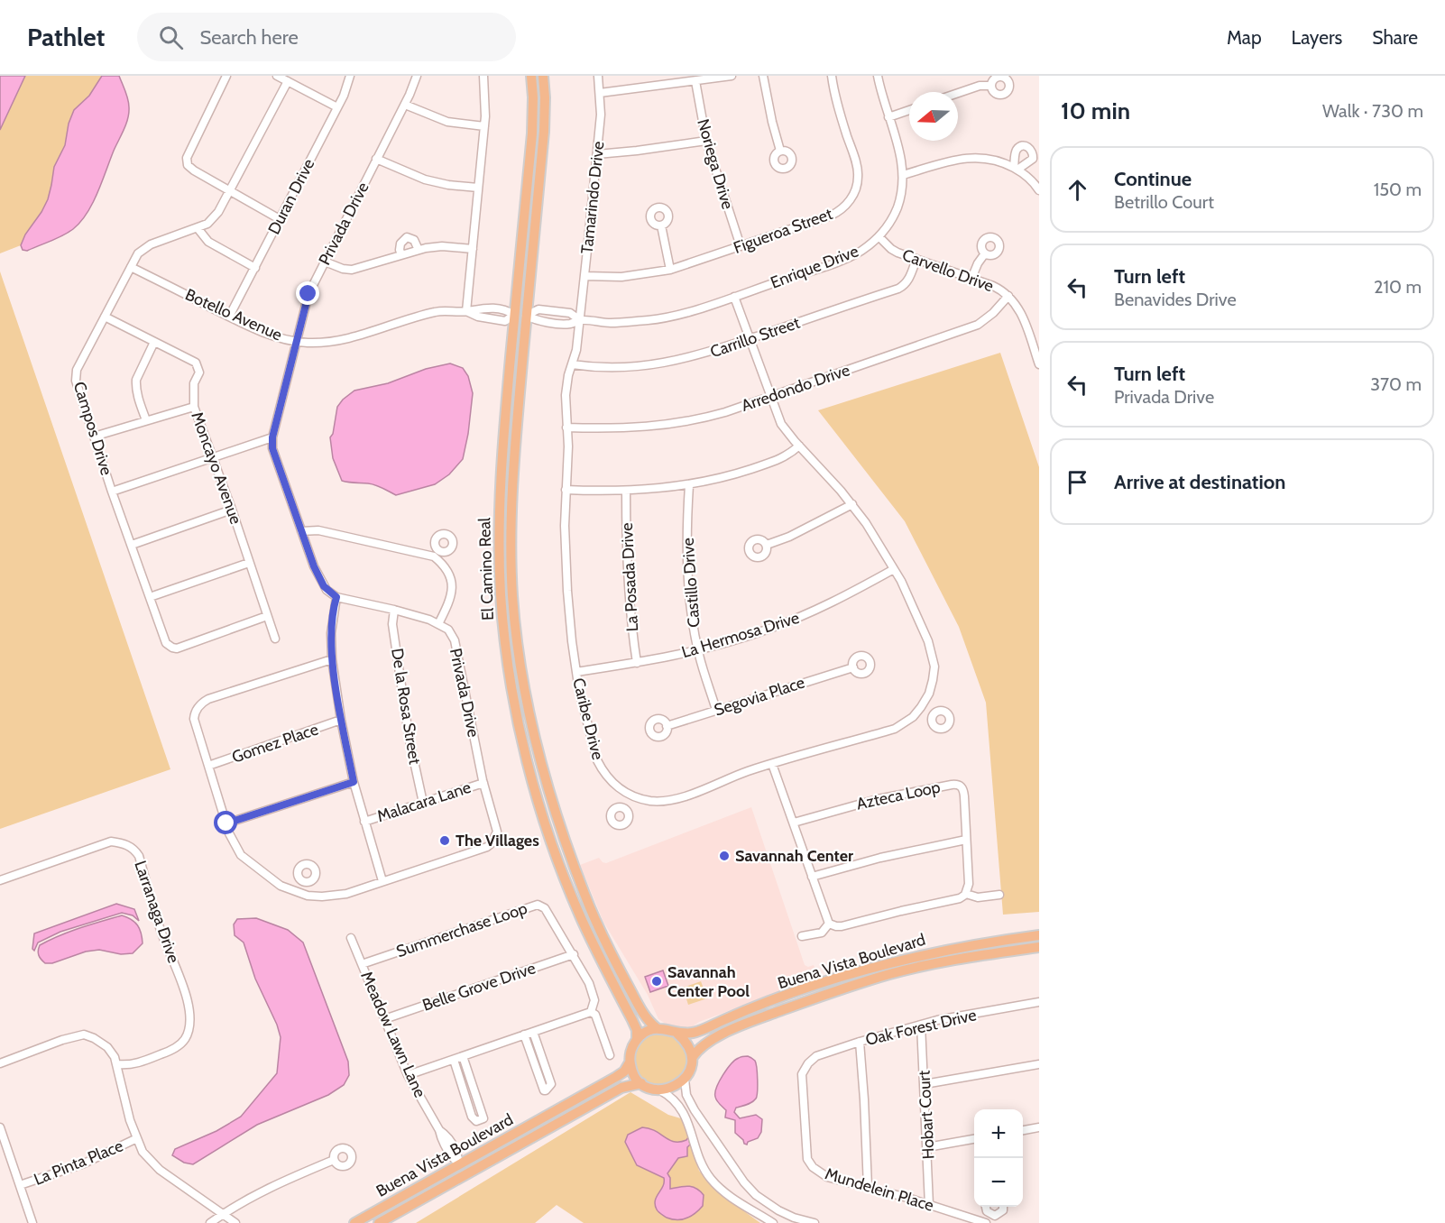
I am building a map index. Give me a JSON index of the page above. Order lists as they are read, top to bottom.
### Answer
{
  "streets": {
    "main road": ["El Camino Real", "Buena Vista Boulevard"],
    "street": [
      "Noriega Drive",
      "Duran Drive",
      "Tamarindo Drive",
      "Privada Drive",
      "Figueroa Street",
      "Enrique Drive",
      "Carvello Drive",
      "Botello Avenue",
      "Carrillo Street",
      "Arredondo Drive",
      "Campos Drive",
      "Moncayo Avenue",
      "La Posada Drive",
      "Castillo Drive",
      "La Hermosa Drive",
      "Segovia Place",
      "De la Rosa Street",
      "Caribe Drive",
      "Gomez Place",
      "Azteca Loop",
      "Malacara Lane",
      "Larranaga Drive",
      "Summerchase Loop",
      "Belle Grove Drive",
      "Oak Forest Drive",
      "Meadow Lawn Lane",
      "Hobart Court",
      "La Pinta Place",
      "Mundelein Place"
    ]
  },
  "crossings": [
    ["Noriega Drive", "Figueroa Street"],
    ["Duran Drive", "Botello Avenue"],
    ["Tamarindo Drive", "Figueroa Street"],
    ["Tamarindo Drive", "Enrique Drive"],
    ["Tamarindo Drive", "Caribe Drive"],
    ["Privada Drive", "Botello Avenue"],
    ["Privada Drive", "Gomez Place"],
    ["Privada Drive", "Malacara Lane"],
    ["Enrique Drive", "Carvello Drive"],
    ["Enrique Drive", "El Camino Real"],
    ["Enrique Drive", "Caribe Drive"],
    ["Carvello Drive", "Carrillo Street"],
    ["Carvello Drive", "Arredondo Drive"],
    ["Botello Avenue", "Campos Drive"],
    ["Botello Avenue", "El Camino Real"],
    ["Carrillo Street", "Caribe Drive"],
    ["Arredondo Drive", "Caribe Drive"],
    ["Campos Drive", "Moncayo Avenue"],
    ["El Camino Real", "Buena Vista Boulevard"],
    ["La Posada Drive", "La Hermosa Drive"],
    ["Castillo Drive", "La Hermosa Drive"],
    ["Castillo Drive", "Segovia Place"],
    ["La Hermosa Drive", "Caribe Drive"],
    ["De la Rosa Street", "Malacara Lane"],
    ["Summerchase Loop", "Belle Grove Drive"],
    ["Summerchase Loop", "Meadow Lawn Lane"],
    ["Buena Vista Boulevard", "Meadow Lawn Lane"],
    ["Belle Grove Drive", "Meadow Lawn Lane"],
    ["Oak Forest Drive", "Hobart Court"],
    ["Oak Forest Drive", "Mundelein Place"],
    ["Hobart Court", "Mundelein Place"]
  ],
  "places": ["The Villages", "Savannah Center", "Savannah Center Pool"],
  "north": "left",
  "page": {
    "header": "Pathlet",
    "search": "Search here",
    "nav": ["Map", "Layers", "Share"],
    "heading": ["10 min", "Walk · 730 m"],
    "list": [
      ["Continue", "Betrillo Court", "150 m"],
      ["Turn left", "Benavides Drive", "210 m"],
      ["Turn left", "Privada Drive", "370 m"],
      "Arrive at destination"
    ],
    "map_buttons": ["+", "−"]
  }
}
